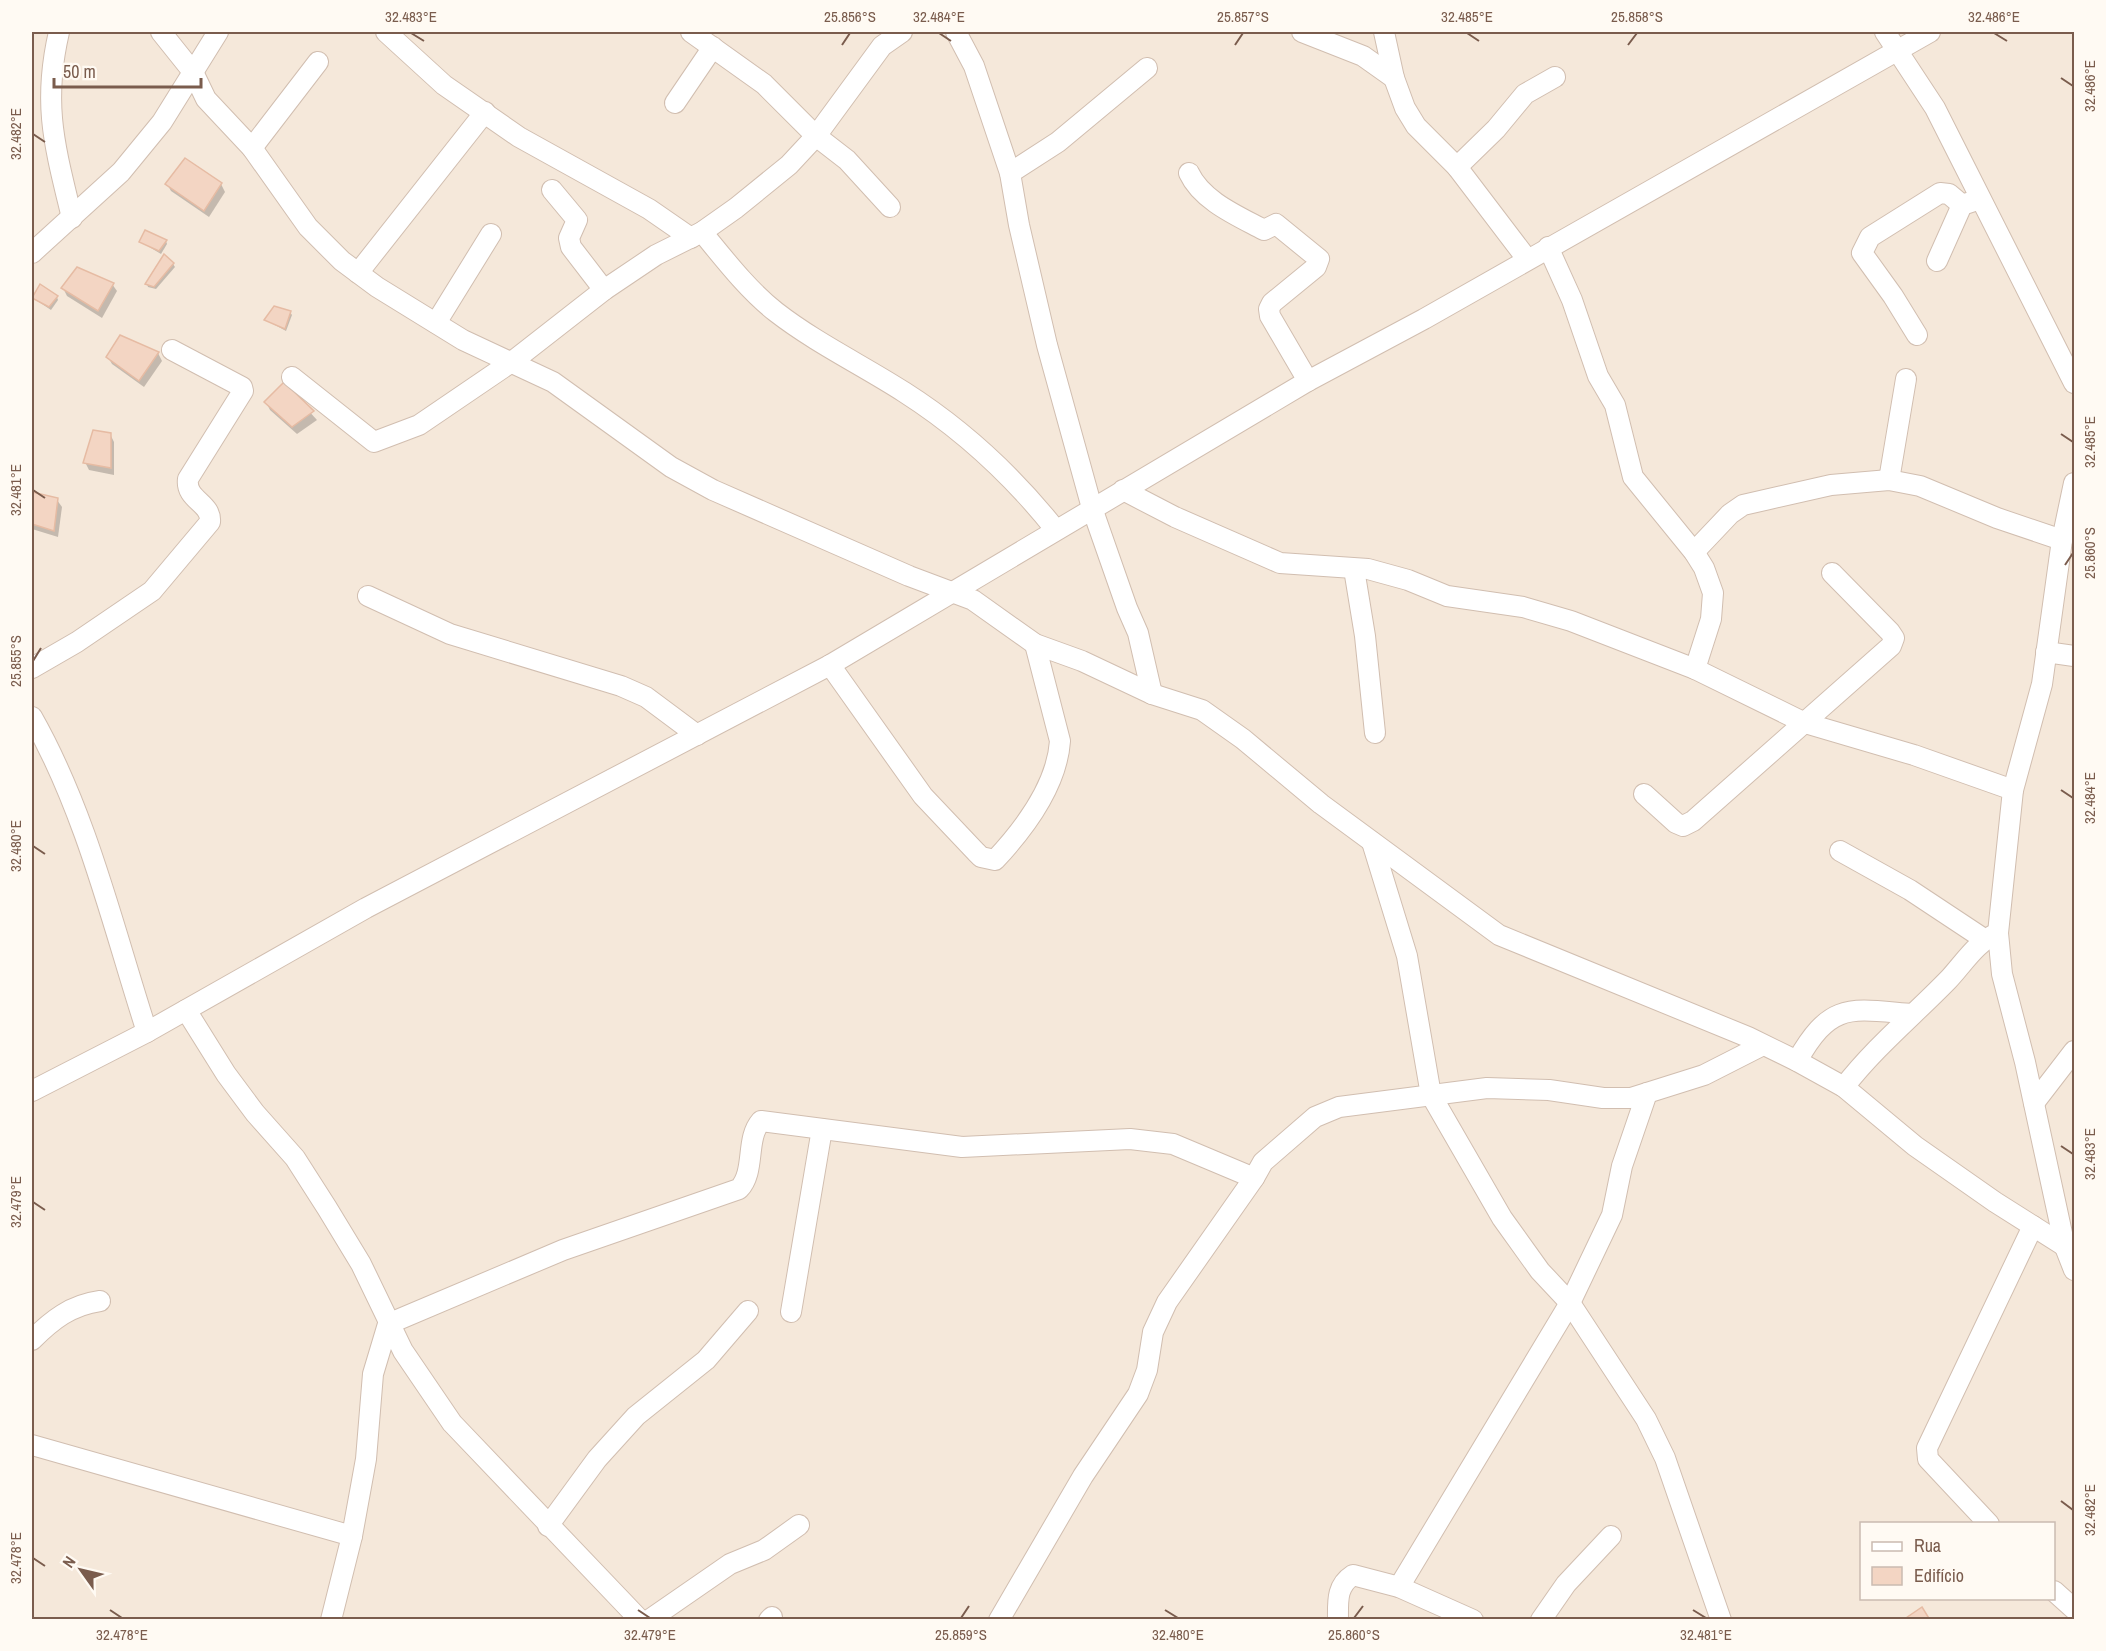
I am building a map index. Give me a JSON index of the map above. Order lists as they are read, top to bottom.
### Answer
{
  "legend": ["Rua", "Edifício"],
  "scale_bar": "50 m",
  "north": "top left",
  "coordinates": [
    "32.483°E",
    "25.856°S",
    "32.484°E",
    "25.857°S",
    "32.485°E",
    "25.858°S",
    "32.486°E",
    "32.482°E",
    "32.481°E",
    "25.860°S",
    "25.855°S",
    "32.480°E",
    "32.479°E",
    "32.478°E",
    "25.859°S"
  ]
}
